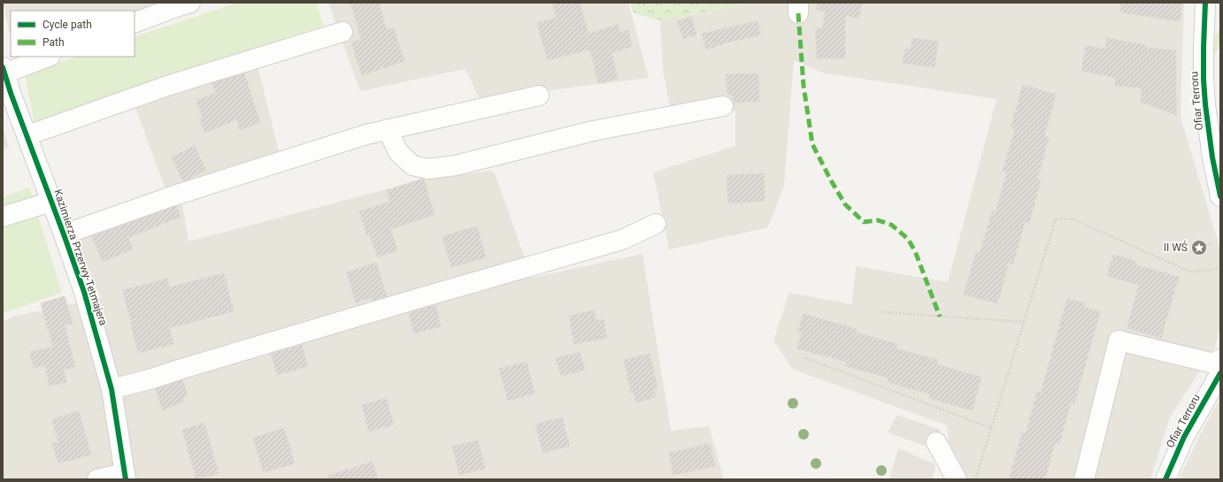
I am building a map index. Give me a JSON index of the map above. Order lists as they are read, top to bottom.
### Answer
{
  "streets": {
    "street": ["Ofiar Terroru", "Kazimierza Przerwy-Tetmajera"]
  },
  "places": {
    "place": ["II WŚ"]
  },
  "legend": ["Cycle path", "Path"]
}
